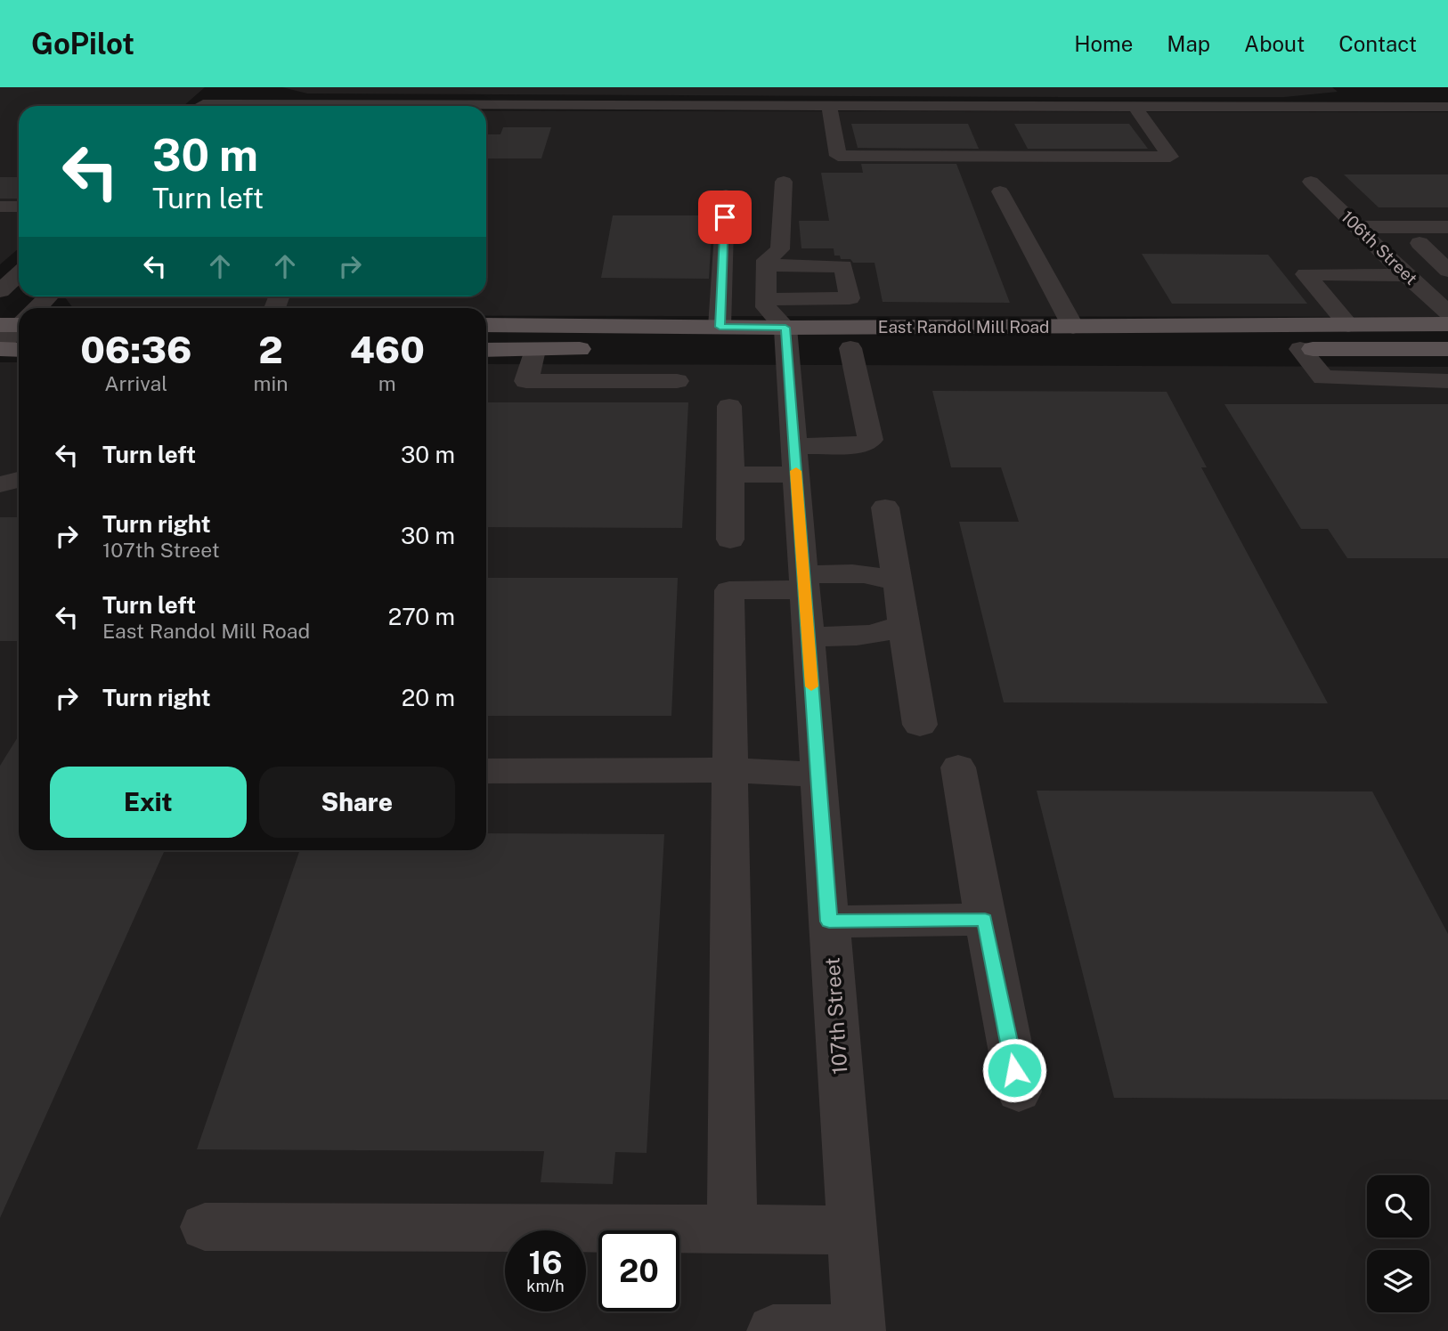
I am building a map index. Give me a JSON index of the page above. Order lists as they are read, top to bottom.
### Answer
{
  "streets": {
    "main road": ["East Randol Mill Road"],
    "street": ["106th Street", "107th Street"]
  },
  "crossings": [
    ["East Randol Mill Road", "107th Street"]
  ],
  "page": {
    "header": "GoPilot",
    "nav": [
      "Home",
      "Map",
      "About",
      "Contact"
    ],
    "turn": ["30 m", "Turn left"],
    "eta": [
      "06:36",
      "Arrival",
      "2",
      "min",
      "460",
      "m"
    ],
    "list": [
      {
        "name": "Turn left",
        "value": "30 m"
      },
      {
        "name": "Turn right",
        "note": "107th Street",
        "value": "30 m"
      },
      {
        "name": "Turn left",
        "note": "East Randol Mill Road",
        "value": "270 m"
      },
      {
        "name": "Turn right",
        "value": "20 m"
      }
    ],
    "buttons": ["Exit", "Share"],
    "speed": "16 km/h",
    "limit": "20"
  }
}
